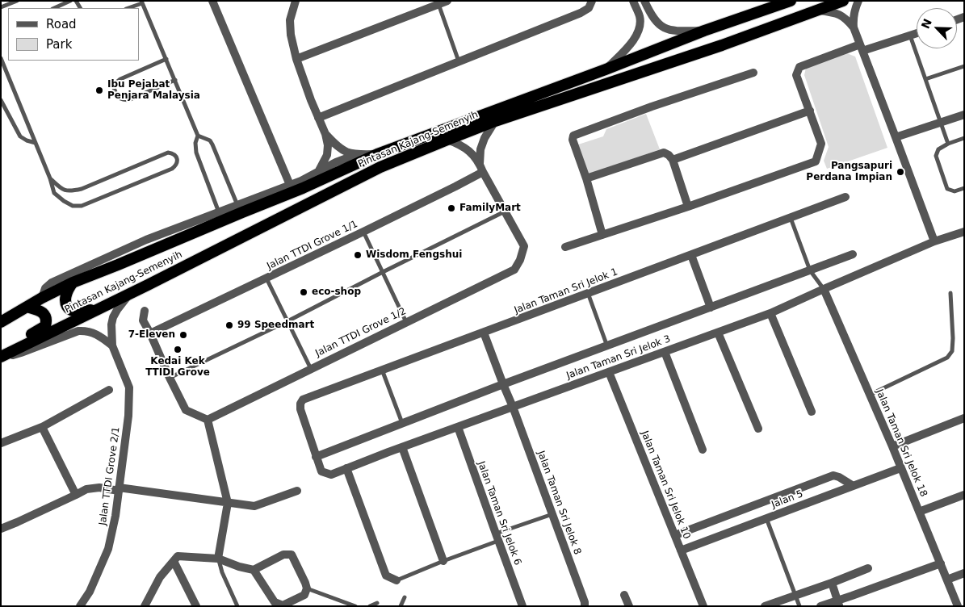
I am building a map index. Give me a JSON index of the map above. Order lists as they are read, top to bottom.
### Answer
{
  "streets": {
    "highway": ["Pintasan Kajang-Semenyih"],
    "street": [
      "Jalan TTDI Grove 1/1",
      "Jalan Taman Sri Jelok 1",
      "Jalan TTDI Grove 1/2",
      "Jalan Taman Sri Jelok 3",
      "Jalan Taman Sri Jelok 18",
      "Jalan TTDI Grove 2/1",
      "Jalan Taman Sri Jelok 10",
      "Jalan 5",
      "Jalan Taman Sri Jelok 8",
      "Jalan Taman Sri Jelok 6"
    ]
  },
  "crossings": [
    ["Pintasan Kajang-Semenyih", "Jalan TTDI Grove 1/2"],
    ["Pintasan Kajang-Semenyih", "Jalan TTDI Grove 2/1"],
    ["Jalan TTDI Grove 1/1", "Jalan TTDI Grove 1/2"],
    ["Jalan Taman Sri Jelok 1", "Jalan Taman Sri Jelok 3"],
    ["Jalan Taman Sri Jelok 1", "Jalan Taman Sri Jelok 8"],
    ["Jalan Taman Sri Jelok 3", "Jalan Taman Sri Jelok 18"],
    ["Jalan Taman Sri Jelok 3", "Jalan Taman Sri Jelok 10"],
    ["Jalan Taman Sri Jelok 3", "Jalan Taman Sri Jelok 8"],
    ["Jalan Taman Sri Jelok 3", "Jalan Taman Sri Jelok 6"],
    ["Jalan Taman Sri Jelok 18", "Jalan 5"],
    ["Jalan Taman Sri Jelok 10", "Jalan 5"]
  ],
  "places": [
    "Ibu Pejabat Penjara Malaysia",
    "Pangsapuri Perdana Impian",
    "FamilyMart",
    "Wisdom Fengshui",
    "eco-shop",
    "99 Speedmart",
    "7-Eleven",
    "Kedai Kek TTIDI Grove"
  ],
  "legend": ["Road", "Park"],
  "north": "top left"
}
